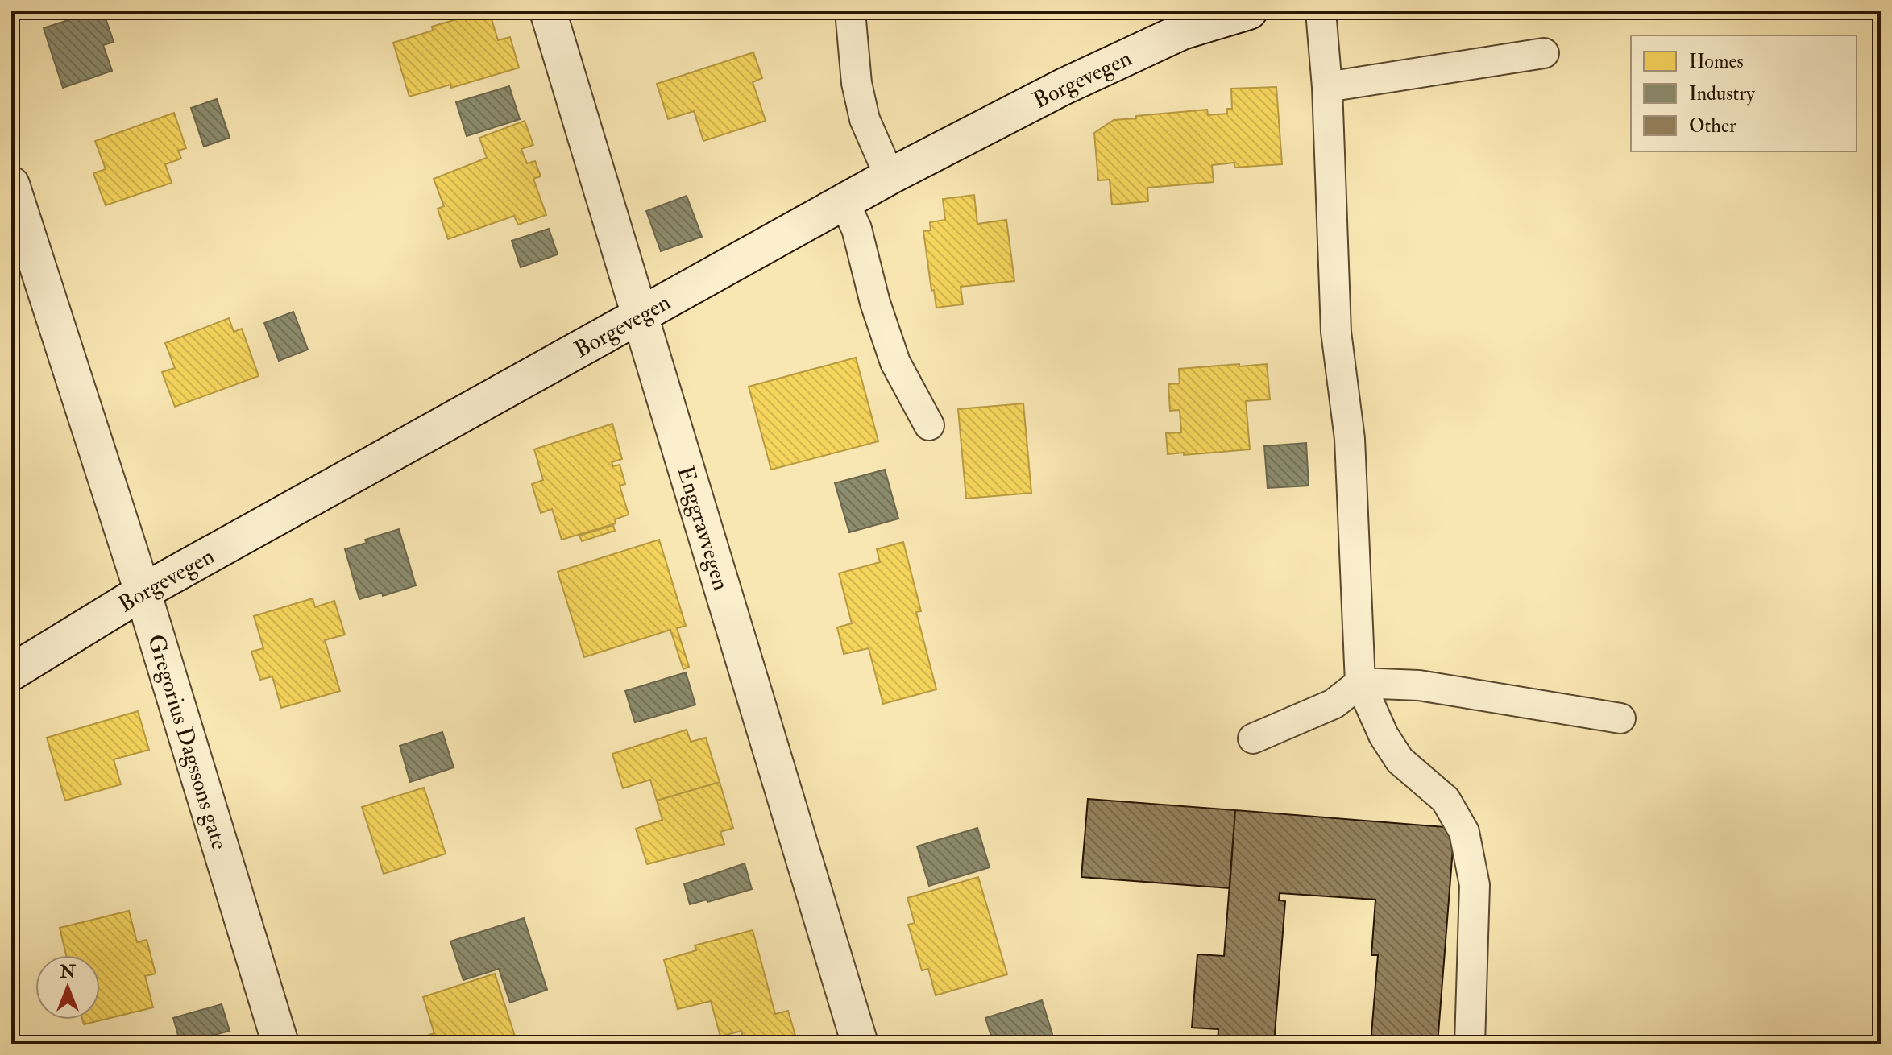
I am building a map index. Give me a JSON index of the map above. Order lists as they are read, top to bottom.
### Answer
{
  "streets": {
    "street": ["Borgevegen", "Enggravvegen", "Gregorius Dagssons gate"]
  },
  "crossings": [
    ["Borgevegen", "Enggravvegen"],
    ["Borgevegen", "Gregorius Dagssons gate"]
  ],
  "legend": ["Homes", "Industry", "Other"],
  "north": "top"
}
